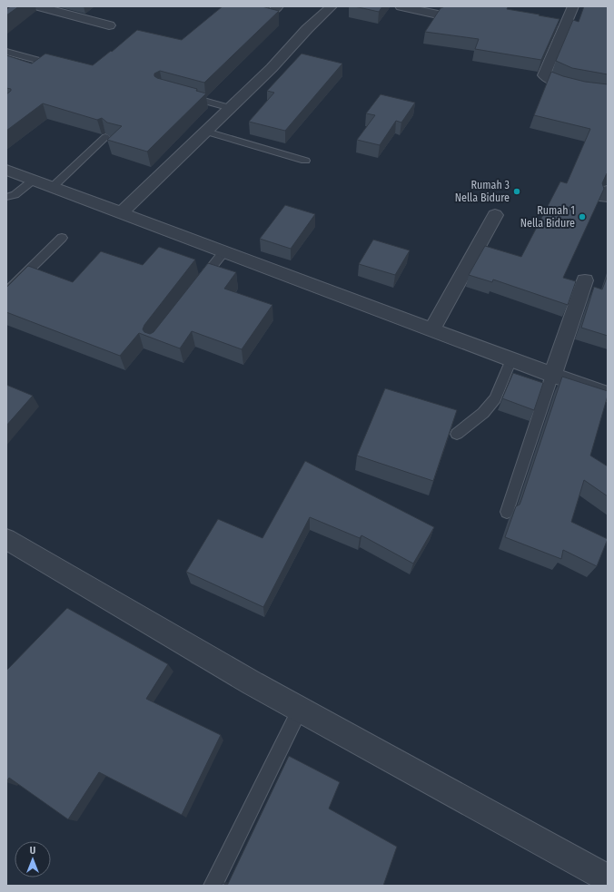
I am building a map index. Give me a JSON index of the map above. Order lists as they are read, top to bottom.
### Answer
{
  "places": ["Rumah 3 Nella Bidure", "Rumah 1 Nella Bidure"],
  "north": "top"
}
